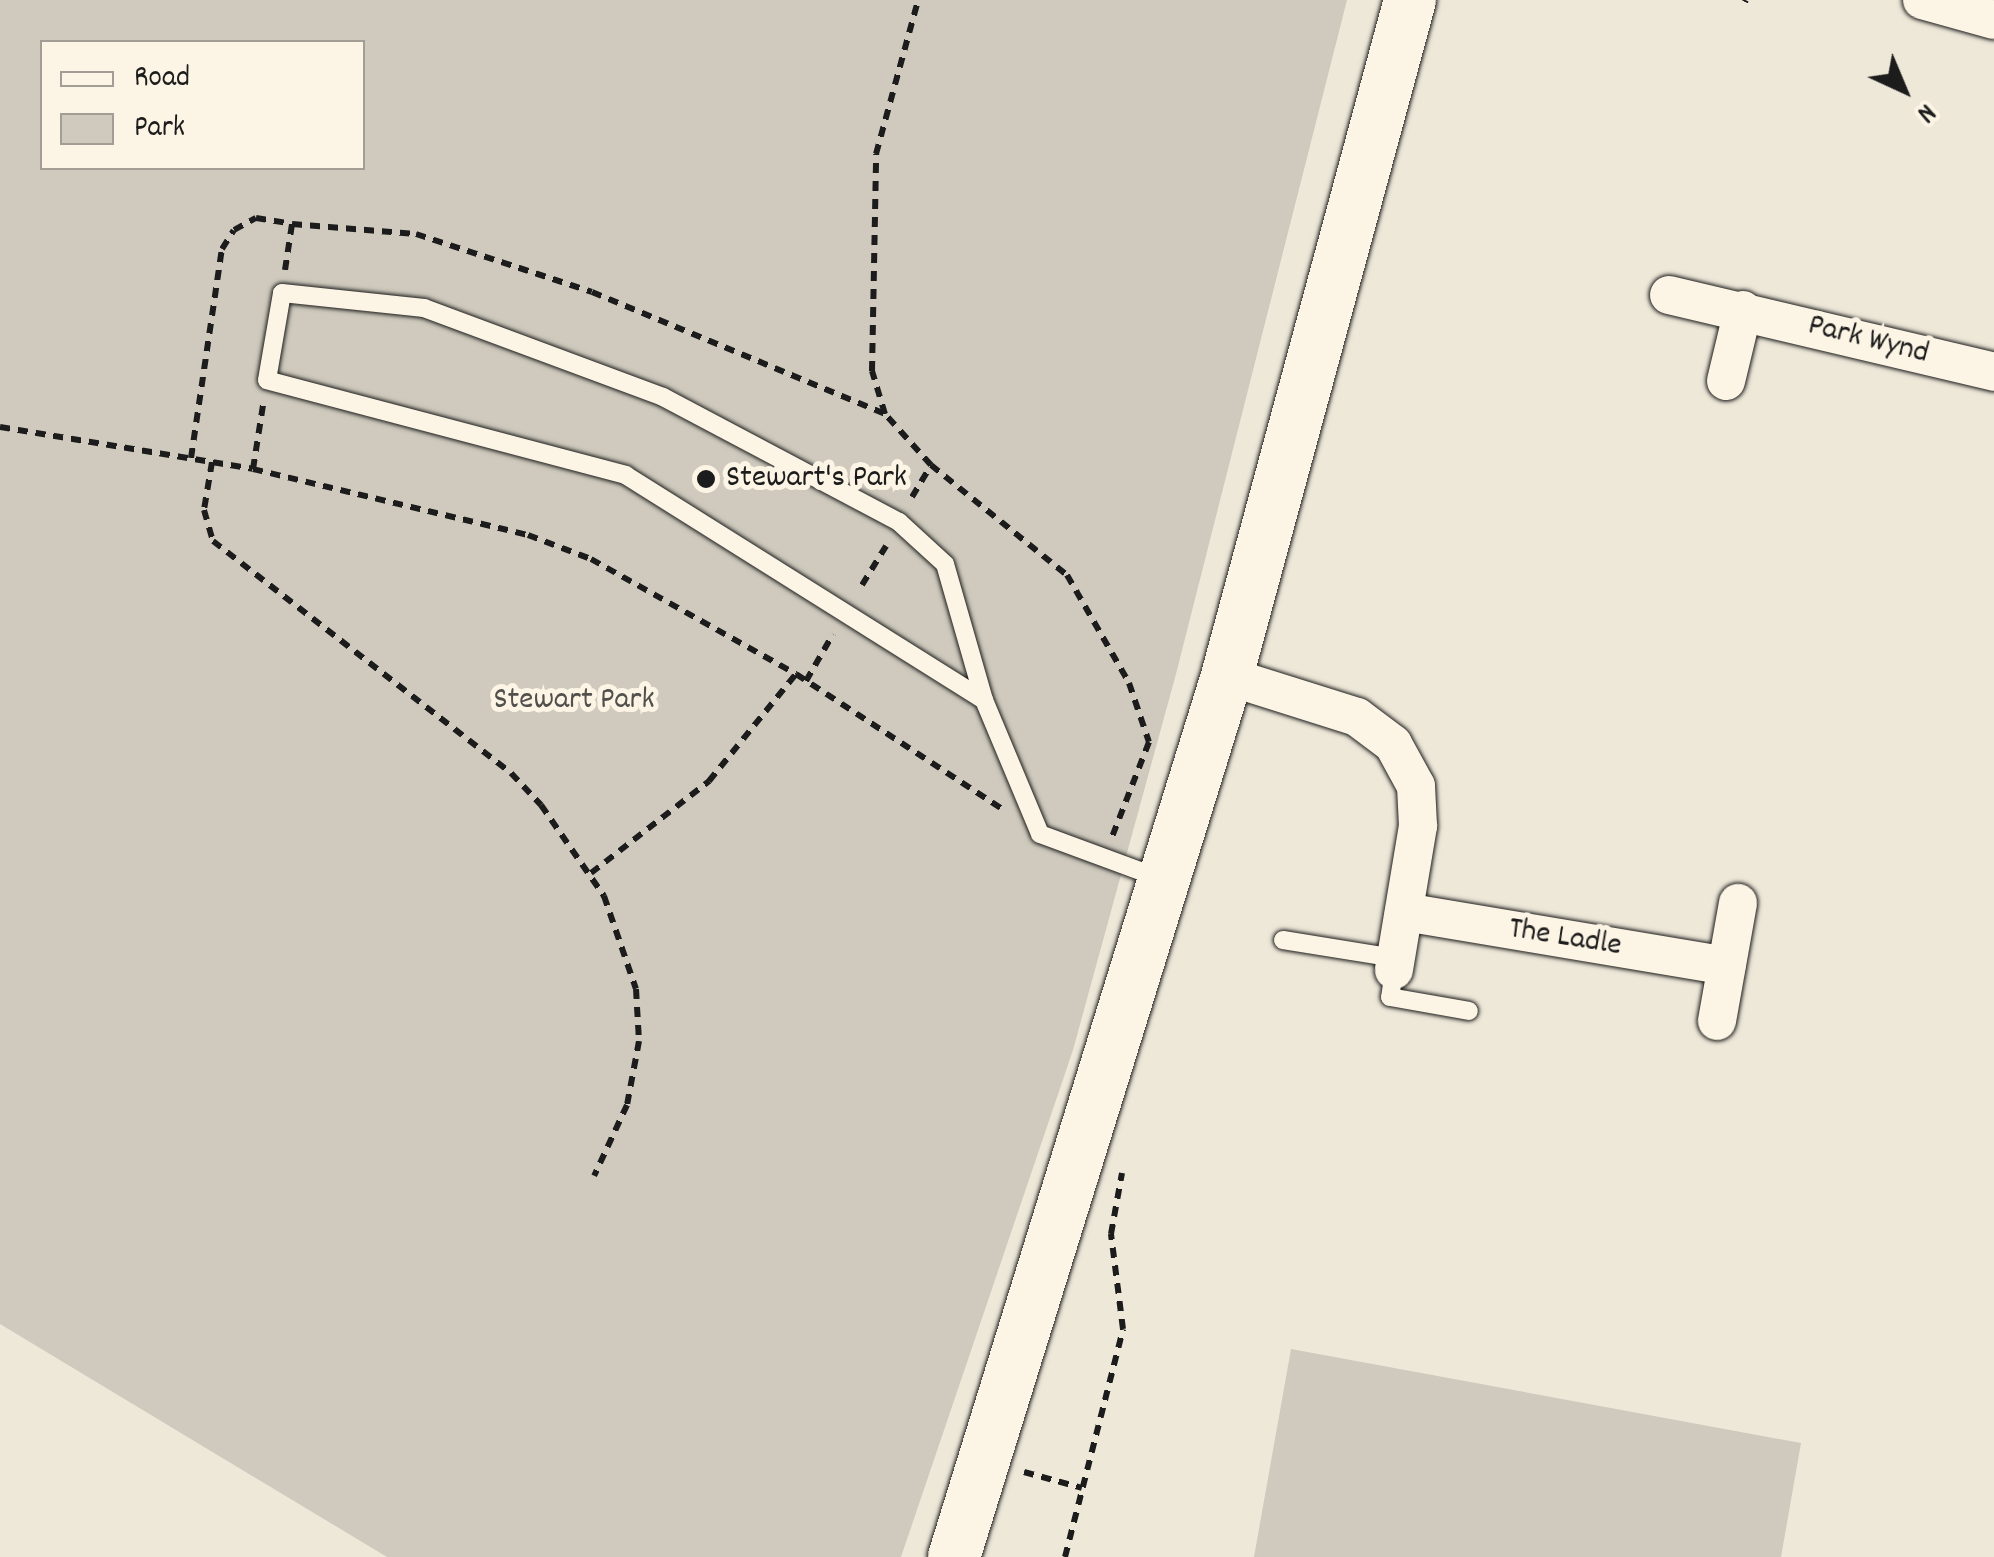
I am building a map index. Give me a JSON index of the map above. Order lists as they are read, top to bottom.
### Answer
{
  "streets": {
    "street": ["Park Wynd", "The Ladle"]
  },
  "parks": ["Stewart Park"],
  "places": ["Stewart's Park"],
  "legend": ["Road", "Park"],
  "north": "bottom right"
}
